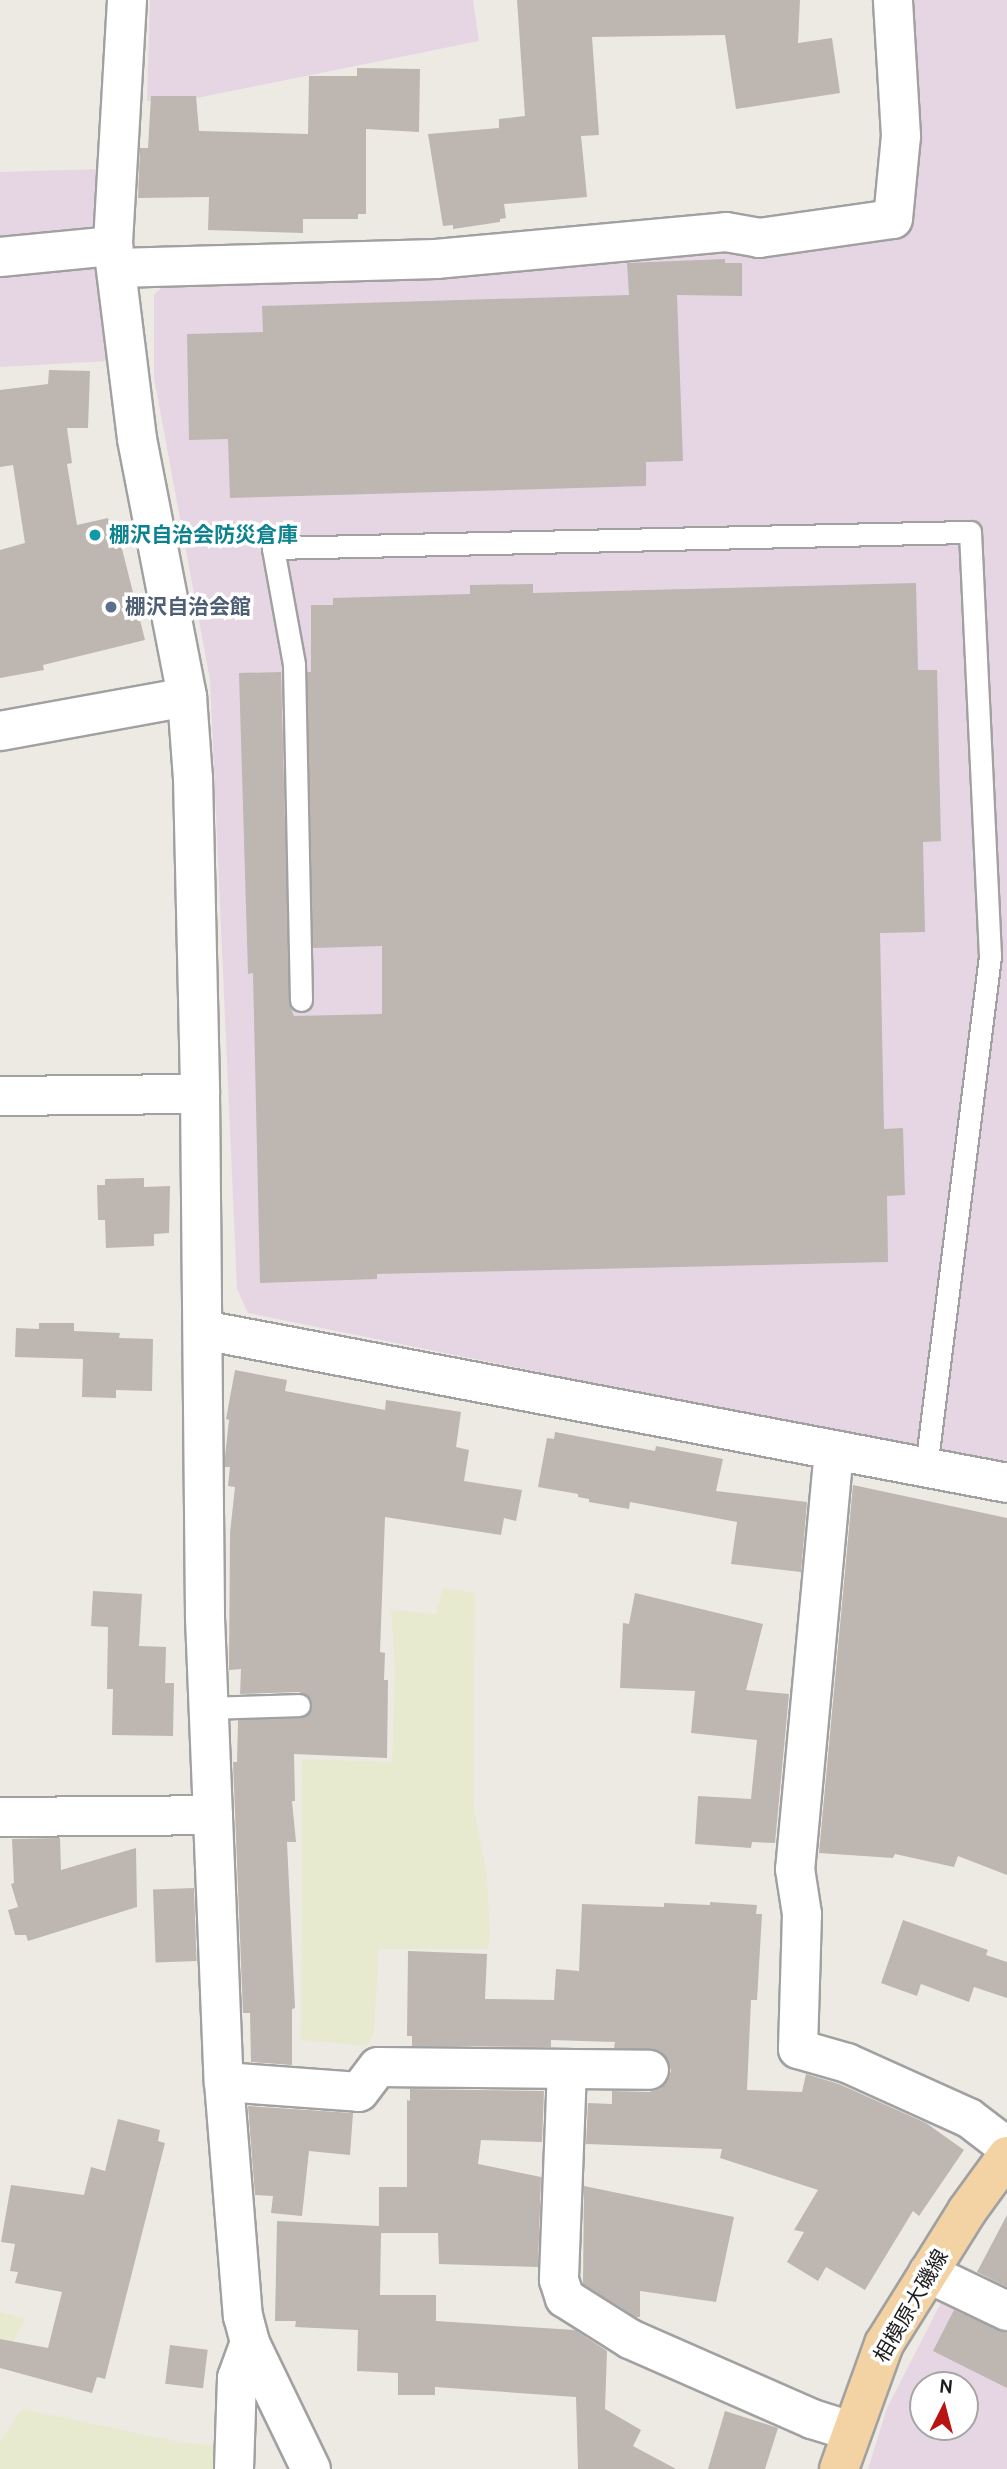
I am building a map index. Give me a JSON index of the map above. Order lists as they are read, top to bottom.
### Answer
{
  "streets": {
    "main road": ["相模原大磯線"]
  },
  "places": ["棚沢自治会防災倉庫", "棚沢自治会館"],
  "north": "top"
}
